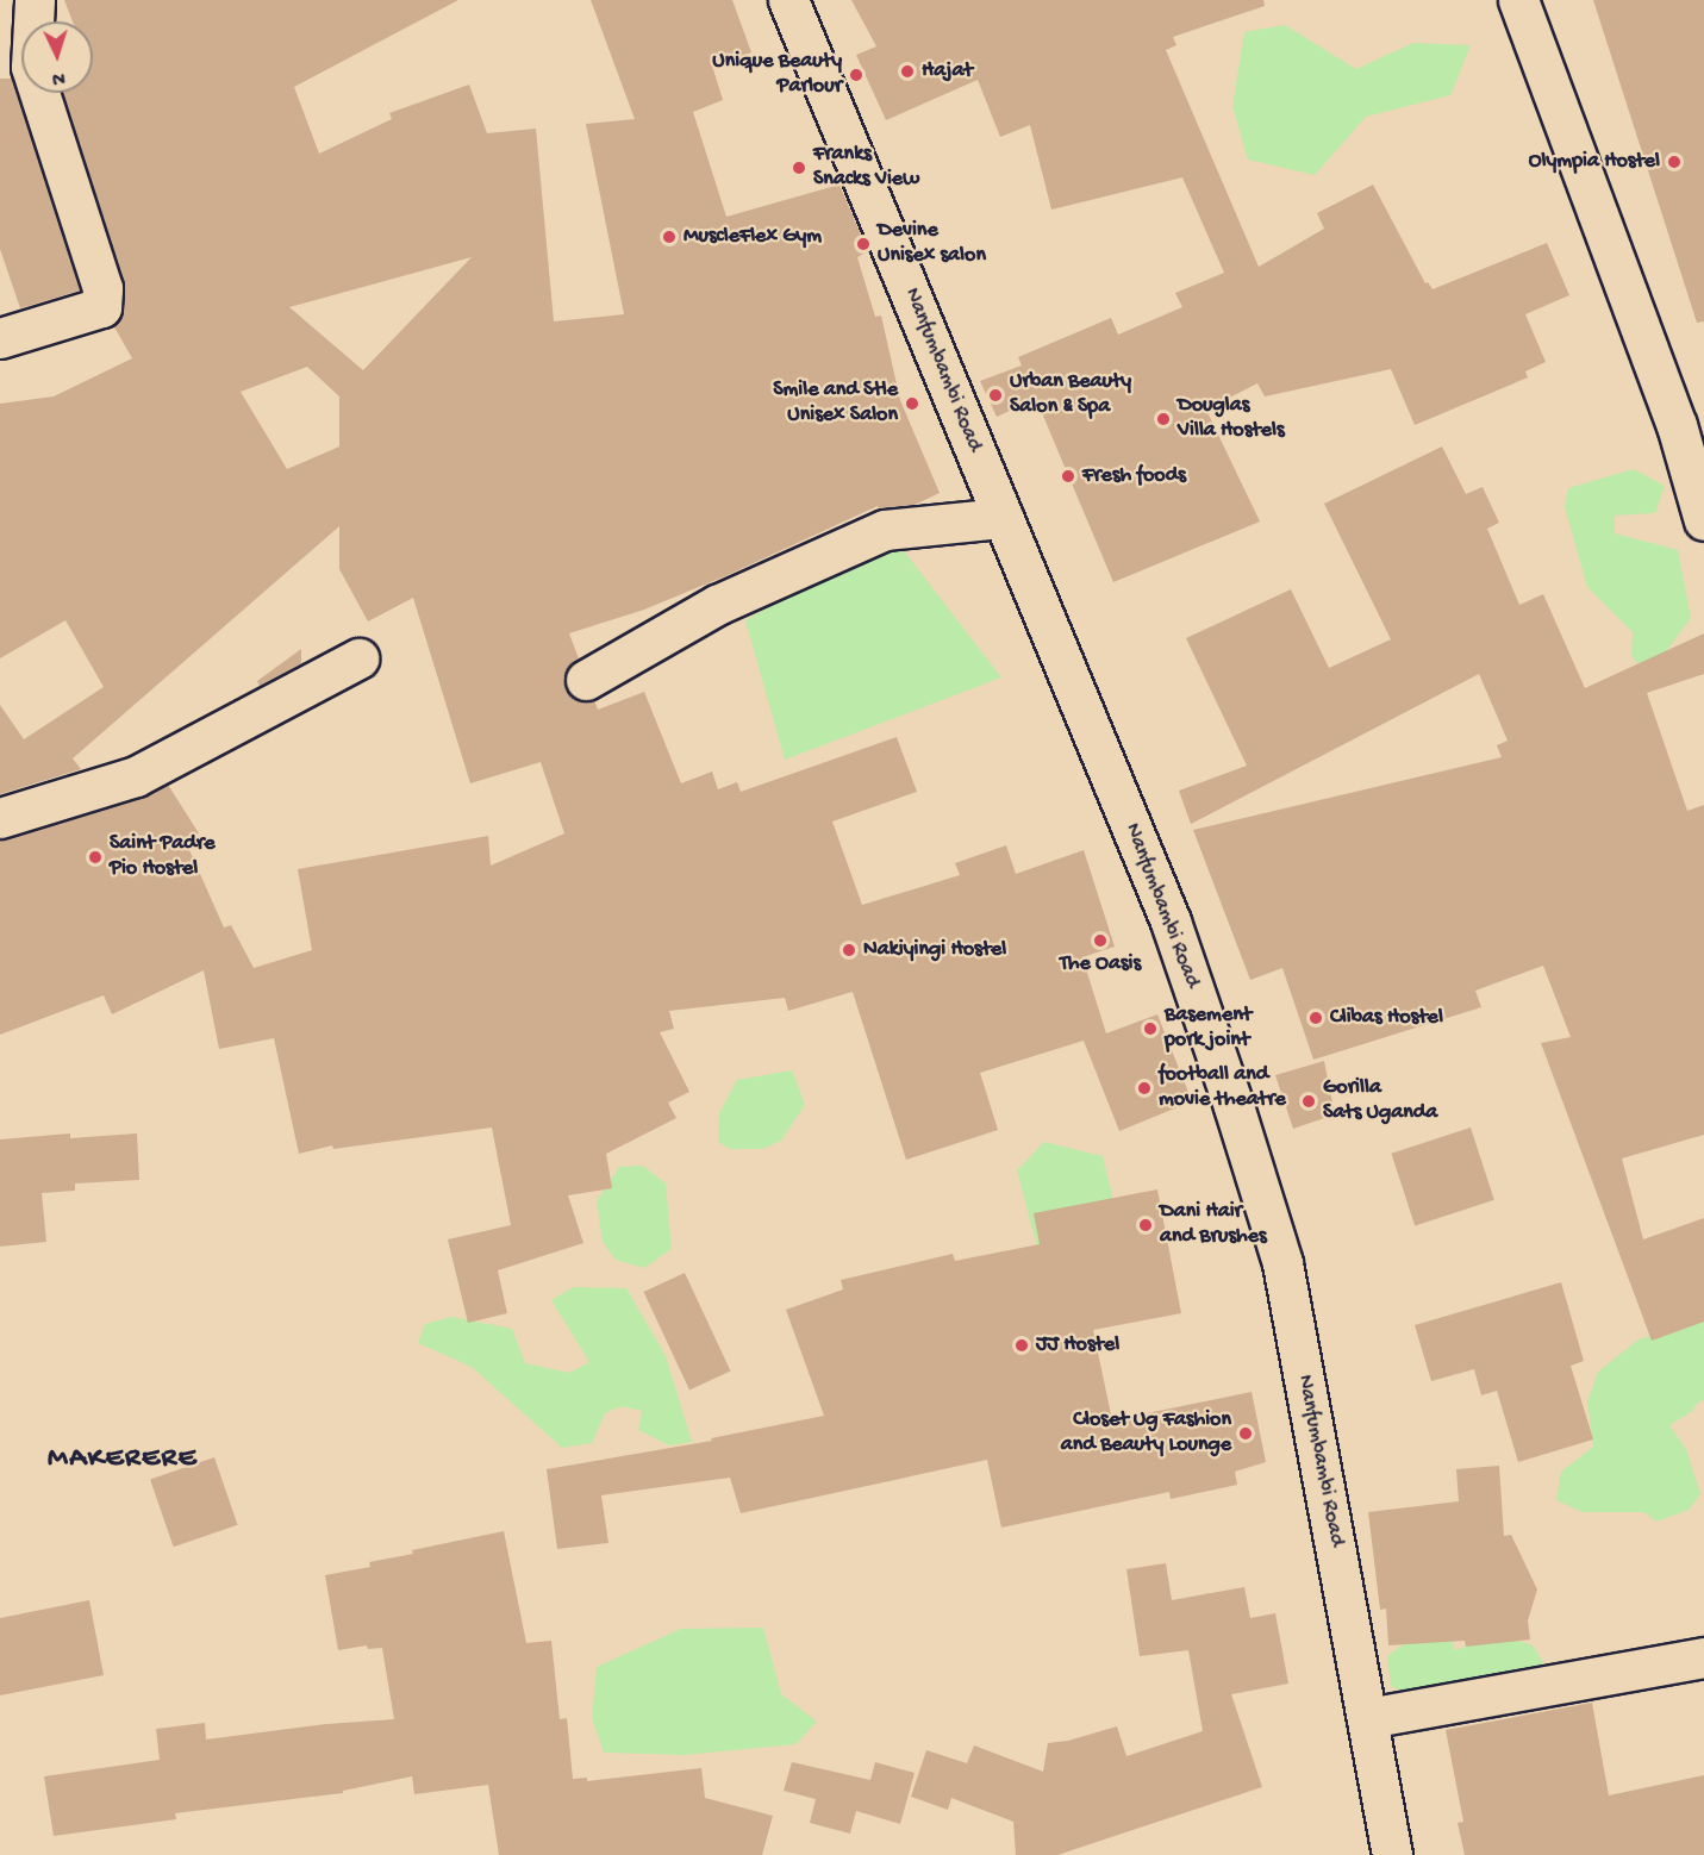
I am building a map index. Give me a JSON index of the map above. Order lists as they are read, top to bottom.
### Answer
{
  "streets": {
    "street": ["Nanfumbambi Road"]
  },
  "districts": ["MAKERERE"],
  "places": [
    "Hajat",
    "Unique Beauty Parlour",
    "Olympia Hostel",
    "Franks Snacks View",
    "MuscleFlex Gym",
    "Devine Unisex salon",
    "Urban Beauty Salon & Spa",
    "Smile and Stle Unisex Salon",
    "Douglas Villa Hostels",
    "Fresh foods",
    "Saint Padre Pio Hostel",
    "The Oasis",
    "Nakiyingi Hostel",
    "Clibas Hostel",
    "Basement pork joint",
    "football and movie theatre",
    "Gorilla Sats Uganda",
    "Dani Hair and Brushes",
    "JJ Hostel",
    "Closet Ug Fashion and Beauty Lounge"
  ],
  "north": "bottom"
}
